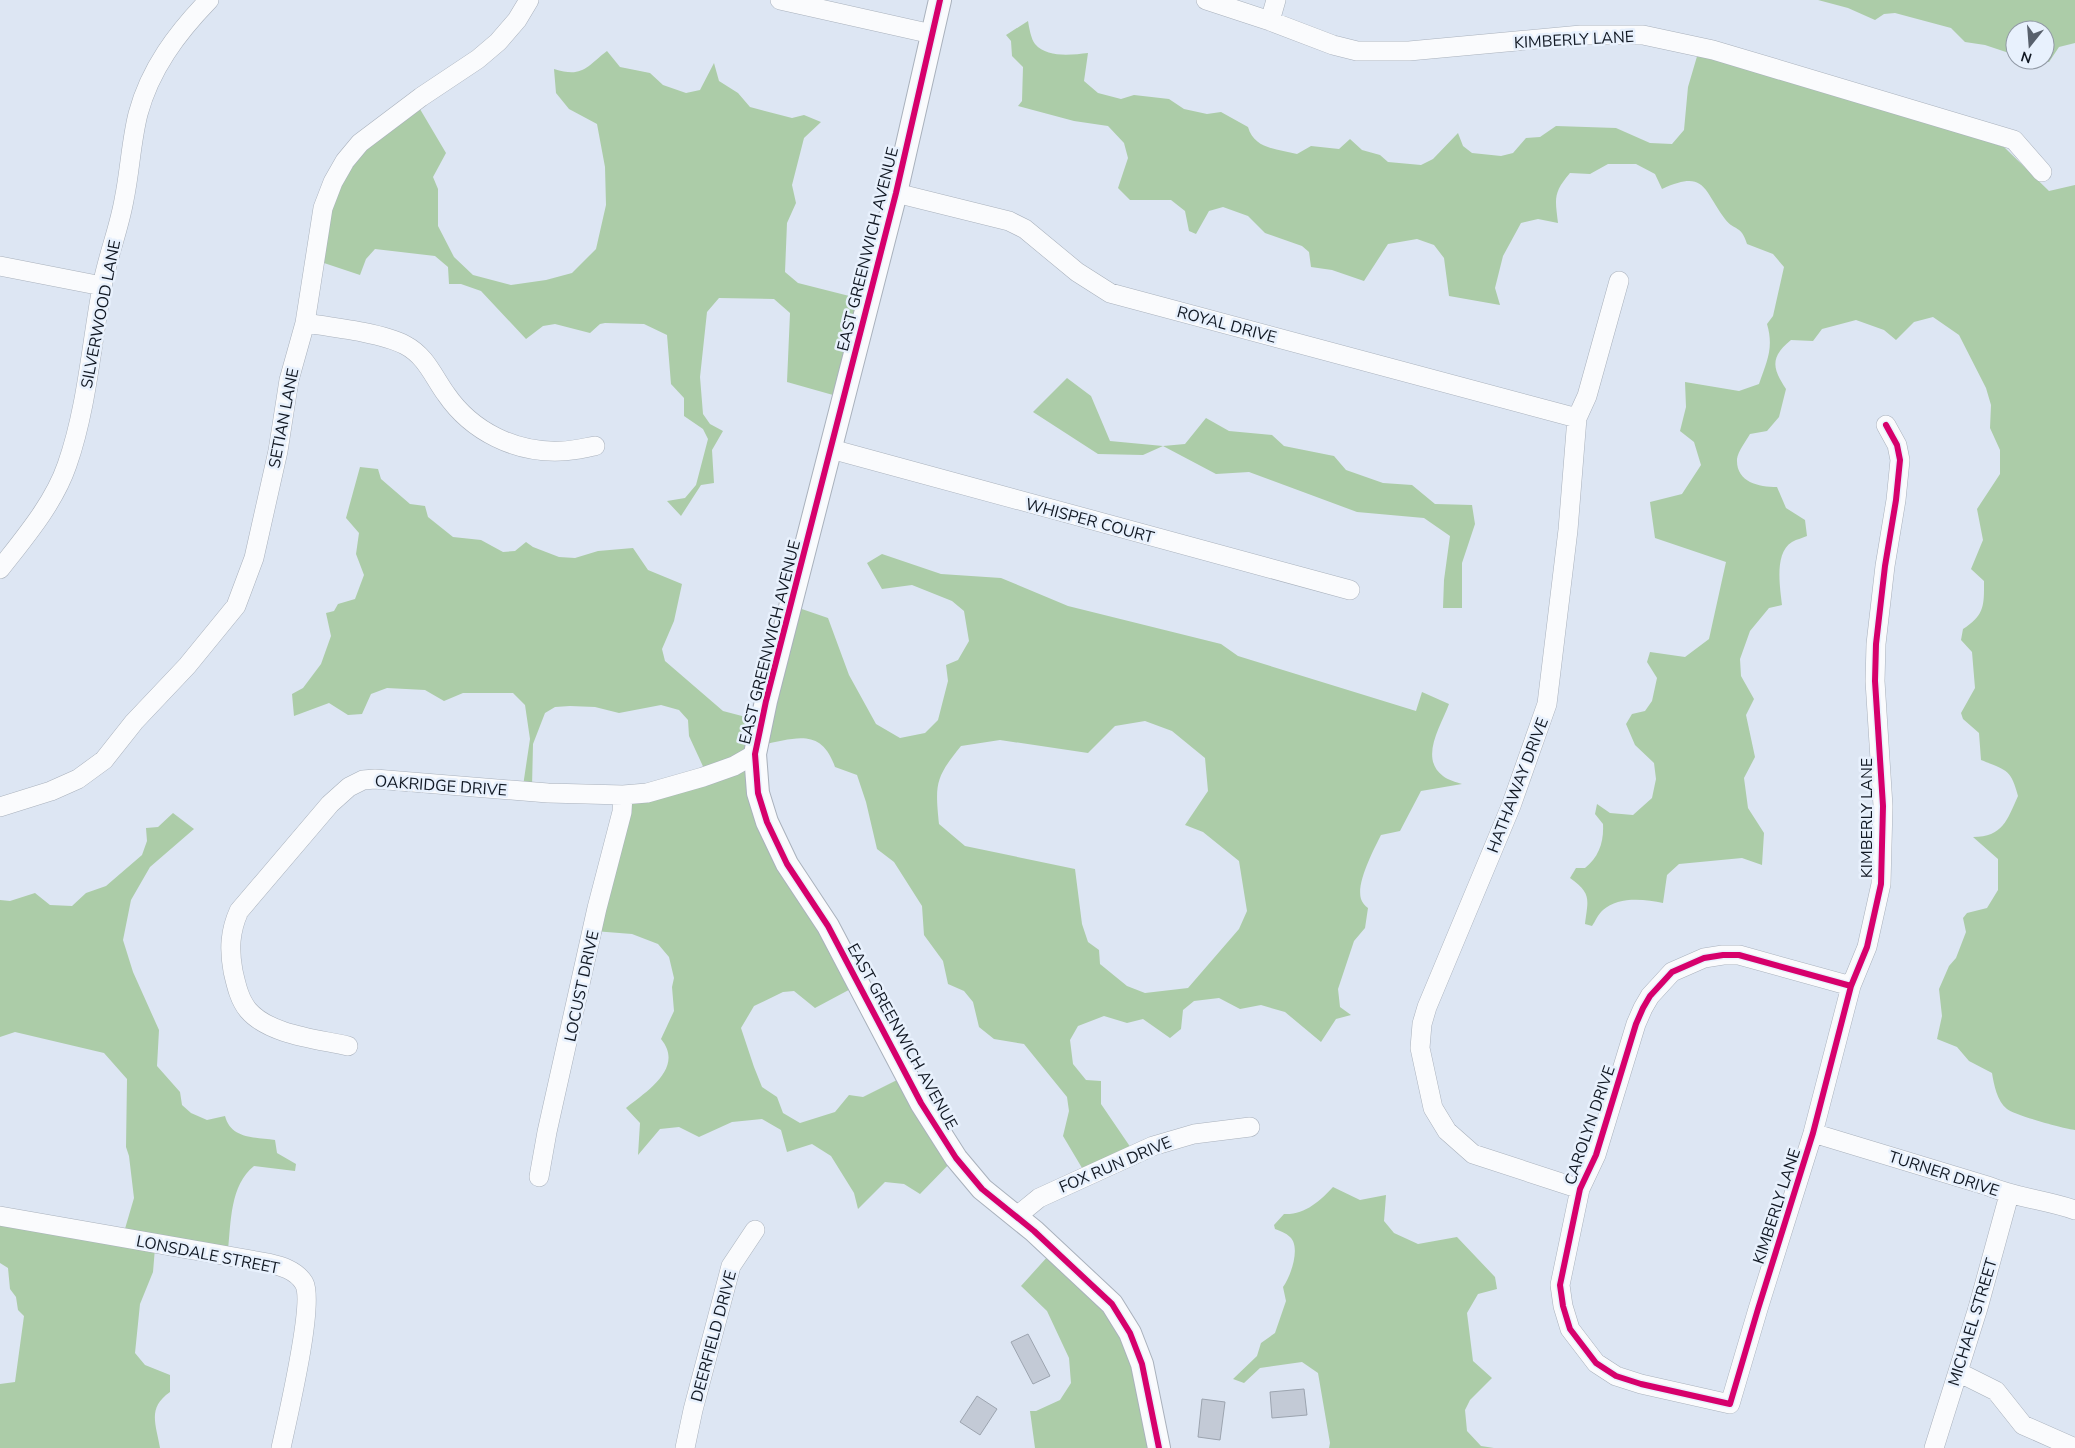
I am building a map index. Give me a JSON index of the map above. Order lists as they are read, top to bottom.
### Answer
{
  "streets": {
    "street": [
      "KIMBERLY LANE",
      "EAST GREENWICH AVENUE",
      "SILVERWOOD LANE",
      "ROYAL DRIVE",
      "SETIAN LANE",
      "WHISPER COURT",
      "OAKRIDGE DRIVE",
      "HATHAWAY DRIVE",
      "LOCUST DRIVE",
      "CAROLYN DRIVE",
      "FOX RUN DRIVE",
      "TURNER DRIVE",
      "LONSDALE STREET",
      "MICHAEL STREET",
      "DEERFIELD DRIVE"
    ]
  },
  "crossings": [
    ["KIMBERLY LANE", "CAROLYN DRIVE"],
    ["KIMBERLY LANE", "TURNER DRIVE"],
    ["EAST GREENWICH AVENUE", "ROYAL DRIVE"],
    ["EAST GREENWICH AVENUE", "WHISPER COURT"],
    ["EAST GREENWICH AVENUE", "OAKRIDGE DRIVE"],
    ["EAST GREENWICH AVENUE", "FOX RUN DRIVE"],
    ["ROYAL DRIVE", "HATHAWAY DRIVE"],
    ["OAKRIDGE DRIVE", "LOCUST DRIVE"],
    ["HATHAWAY DRIVE", "CAROLYN DRIVE"],
    ["TURNER DRIVE", "MICHAEL STREET"]
  ],
  "north": "bottom"
}
